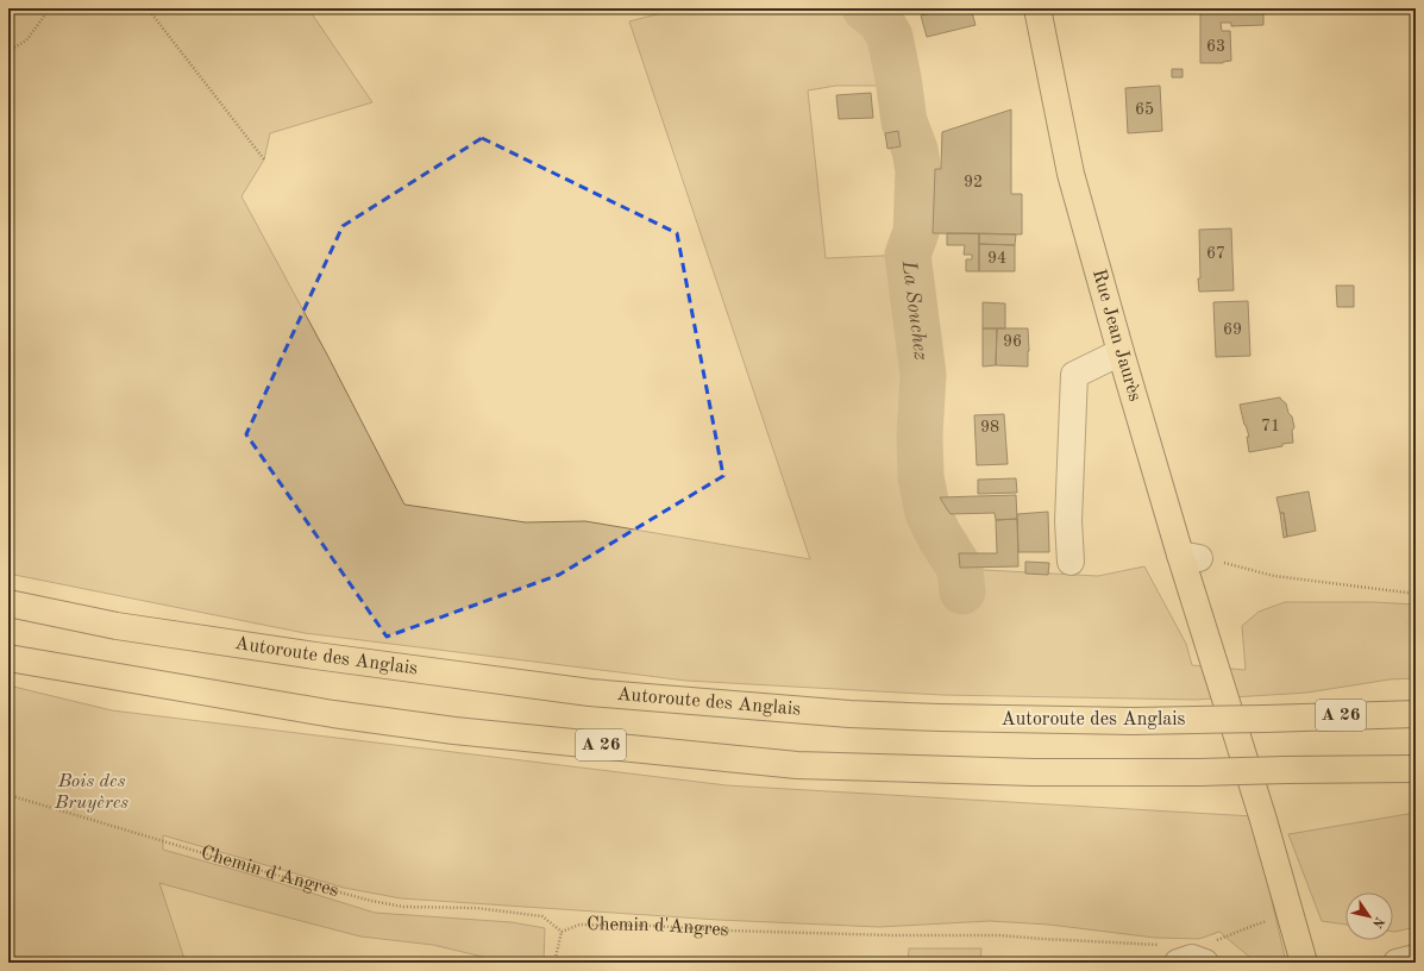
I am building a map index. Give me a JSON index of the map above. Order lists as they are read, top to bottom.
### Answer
{
  "streets": {
    "main road": ["Rue Jean Jaurès", "Autoroute des Anglais", "A 26"],
    "path": ["Chemin d'Angres"]
  },
  "water": ["La Souchez"],
  "parks": ["Bois des Bruyères"],
  "house_numbers": [
    "63",
    "65",
    "92",
    "67",
    "94",
    "69",
    "96",
    "71",
    "98"
  ],
  "north": "bottom right"
}
